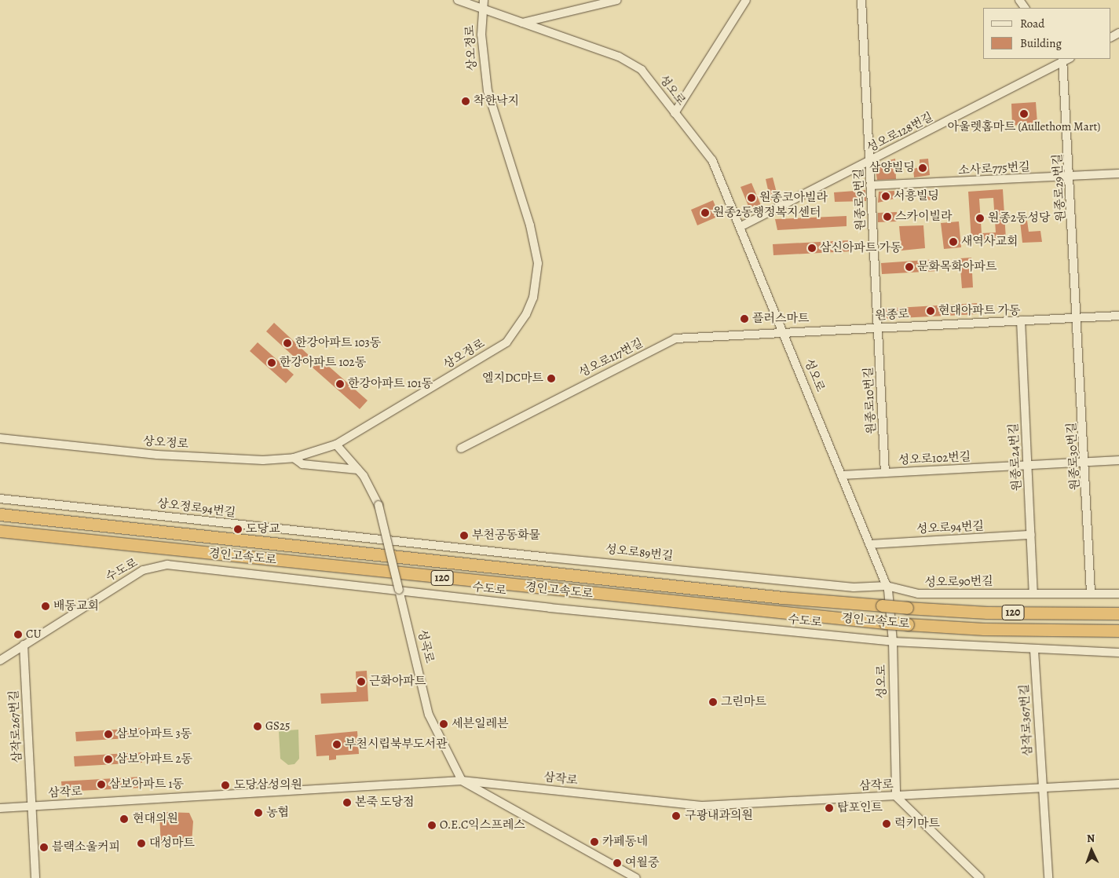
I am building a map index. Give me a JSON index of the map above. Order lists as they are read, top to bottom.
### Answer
{
  "streets": {
    "highway": ["경인고속도로", "120"],
    "street": [
      "상오정로",
      "성오로",
      "성오로128번길",
      "소사로775번길",
      "원종로29번길",
      "원종로9번길",
      "원종로",
      "성오로117번길",
      "원종로10번길",
      "원종로30번길",
      "원종로24번길",
      "성오로102번길",
      "상오정로94번길",
      "성오로94번길",
      "성오로89번길",
      "수도로",
      "성오로90번길",
      "성곡로",
      "삼작로367번길",
      "삼작로267번길",
      "삼작로"
    ]
  },
  "crossings": [
    ["상오정로", "성오로"],
    ["상오정로", "성곡로"],
    ["성오로", "성오로128번길"],
    ["성오로", "원종로"],
    ["성오로", "성오로117번길"],
    ["성오로", "성오로102번길"],
    ["성오로", "성오로94번길"],
    ["성오로", "성오로89번길"],
    ["성오로", "수도로"],
    ["성오로", "성오로90번길"],
    ["성오로", "삼작로"],
    ["성오로128번길", "원종로29번길"],
    ["성오로128번길", "원종로9번길"],
    ["소사로775번길", "원종로29번길"],
    ["소사로775번길", "원종로9번길"],
    ["원종로29번길", "원종로"],
    ["원종로29번길", "원종로30번길"],
    ["원종로9번길", "원종로"],
    ["원종로9번길", "원종로10번길"],
    ["원종로", "성오로117번길"],
    ["원종로", "원종로10번길"],
    ["원종로", "원종로30번길"],
    ["원종로", "원종로24번길"],
    ["원종로10번길", "성오로102번길"],
    ["원종로30번길", "성오로102번길"],
    ["원종로30번길", "성오로90번길"],
    ["원종로24번길", "성오로102번길"],
    ["원종로24번길", "성오로94번길"],
    ["원종로24번길", "성오로90번길"],
    ["상오정로94번길", "성오로89번길"],
    ["성오로89번길", "성오로90번길"],
    ["수도로", "성곡로"],
    ["수도로", "삼작로367번길"],
    ["수도로", "삼작로267번길"],
    ["성곡로", "삼작로"],
    ["삼작로367번길", "삼작로"],
    ["삼작로267번길", "삼작로"]
  ],
  "places": [
    "착한낙지",
    "아울렛홈마트 (Aullethom Mart)",
    "삼양빌딩",
    "서흥빌딩",
    "원종코아빌라",
    "원종2동행정복지센터",
    "스카이빌라",
    "원종2동성당",
    "새역사교회",
    "삼신아파트 가동",
    "문화목화아파트",
    "현대아파트 가동",
    "플러스마트",
    "한강아파트 103동",
    "한강아파트 102동",
    "엘지DC마트",
    "한강아파트 101동",
    "도당교",
    "부천공동화물",
    "배동교회",
    "CU",
    "근화아파트",
    "그린마트",
    "세븐일레븐",
    "GS25",
    "삼보아파트 3동",
    "부천시립북부도서관",
    "삼보아파트 2동",
    "삼보아파트 1동",
    "도당삼성의원",
    "본죽 도당점",
    "탑포인트",
    "농협",
    "구광내과의원",
    "현대의원",
    "럭키마트",
    "O.E.C익스프레스",
    "카페동네",
    "대성마트",
    "블랙소울커피",
    "여월중"
  ],
  "legend": ["Road", "Building"],
  "north": "top"
}
